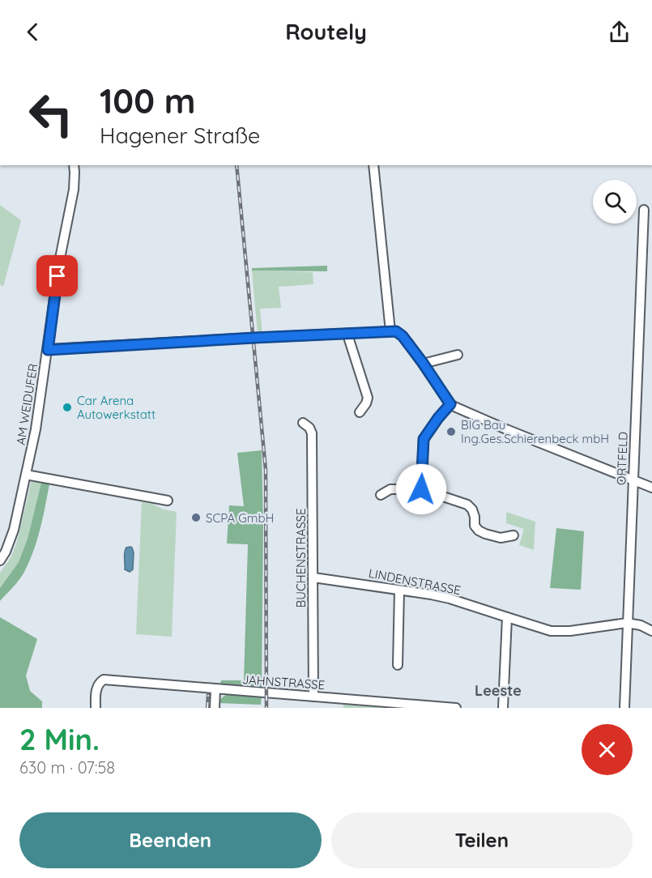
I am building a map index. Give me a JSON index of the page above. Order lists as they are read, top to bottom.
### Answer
{
  "streets": {
    "street": [
      "AM WEIDUFER",
      "ORTFELD",
      "BUCHENSTRASSE",
      "LINDENSTRASSE",
      "JAHNSTRASSE"
    ]
  },
  "crossings": [
    ["ORTFELD", "LINDENSTRASSE"],
    ["BUCHENSTRASSE", "LINDENSTRASSE"],
    ["BUCHENSTRASSE", "JAHNSTRASSE"]
  ],
  "districts": ["Leeste"],
  "places": ["Car Arena Autowerkstatt", "BIG Bau Ing.Ges.Schierenbeck mbH", "SCPA GmbH"],
  "page": {
    "header": "Routely",
    "turn": ["100 m", "Hagener Straße"],
    "heading": ["2 Min.", "630 m · 07:58"],
    "buttons": ["Beenden", "Teilen"]
  }
}
